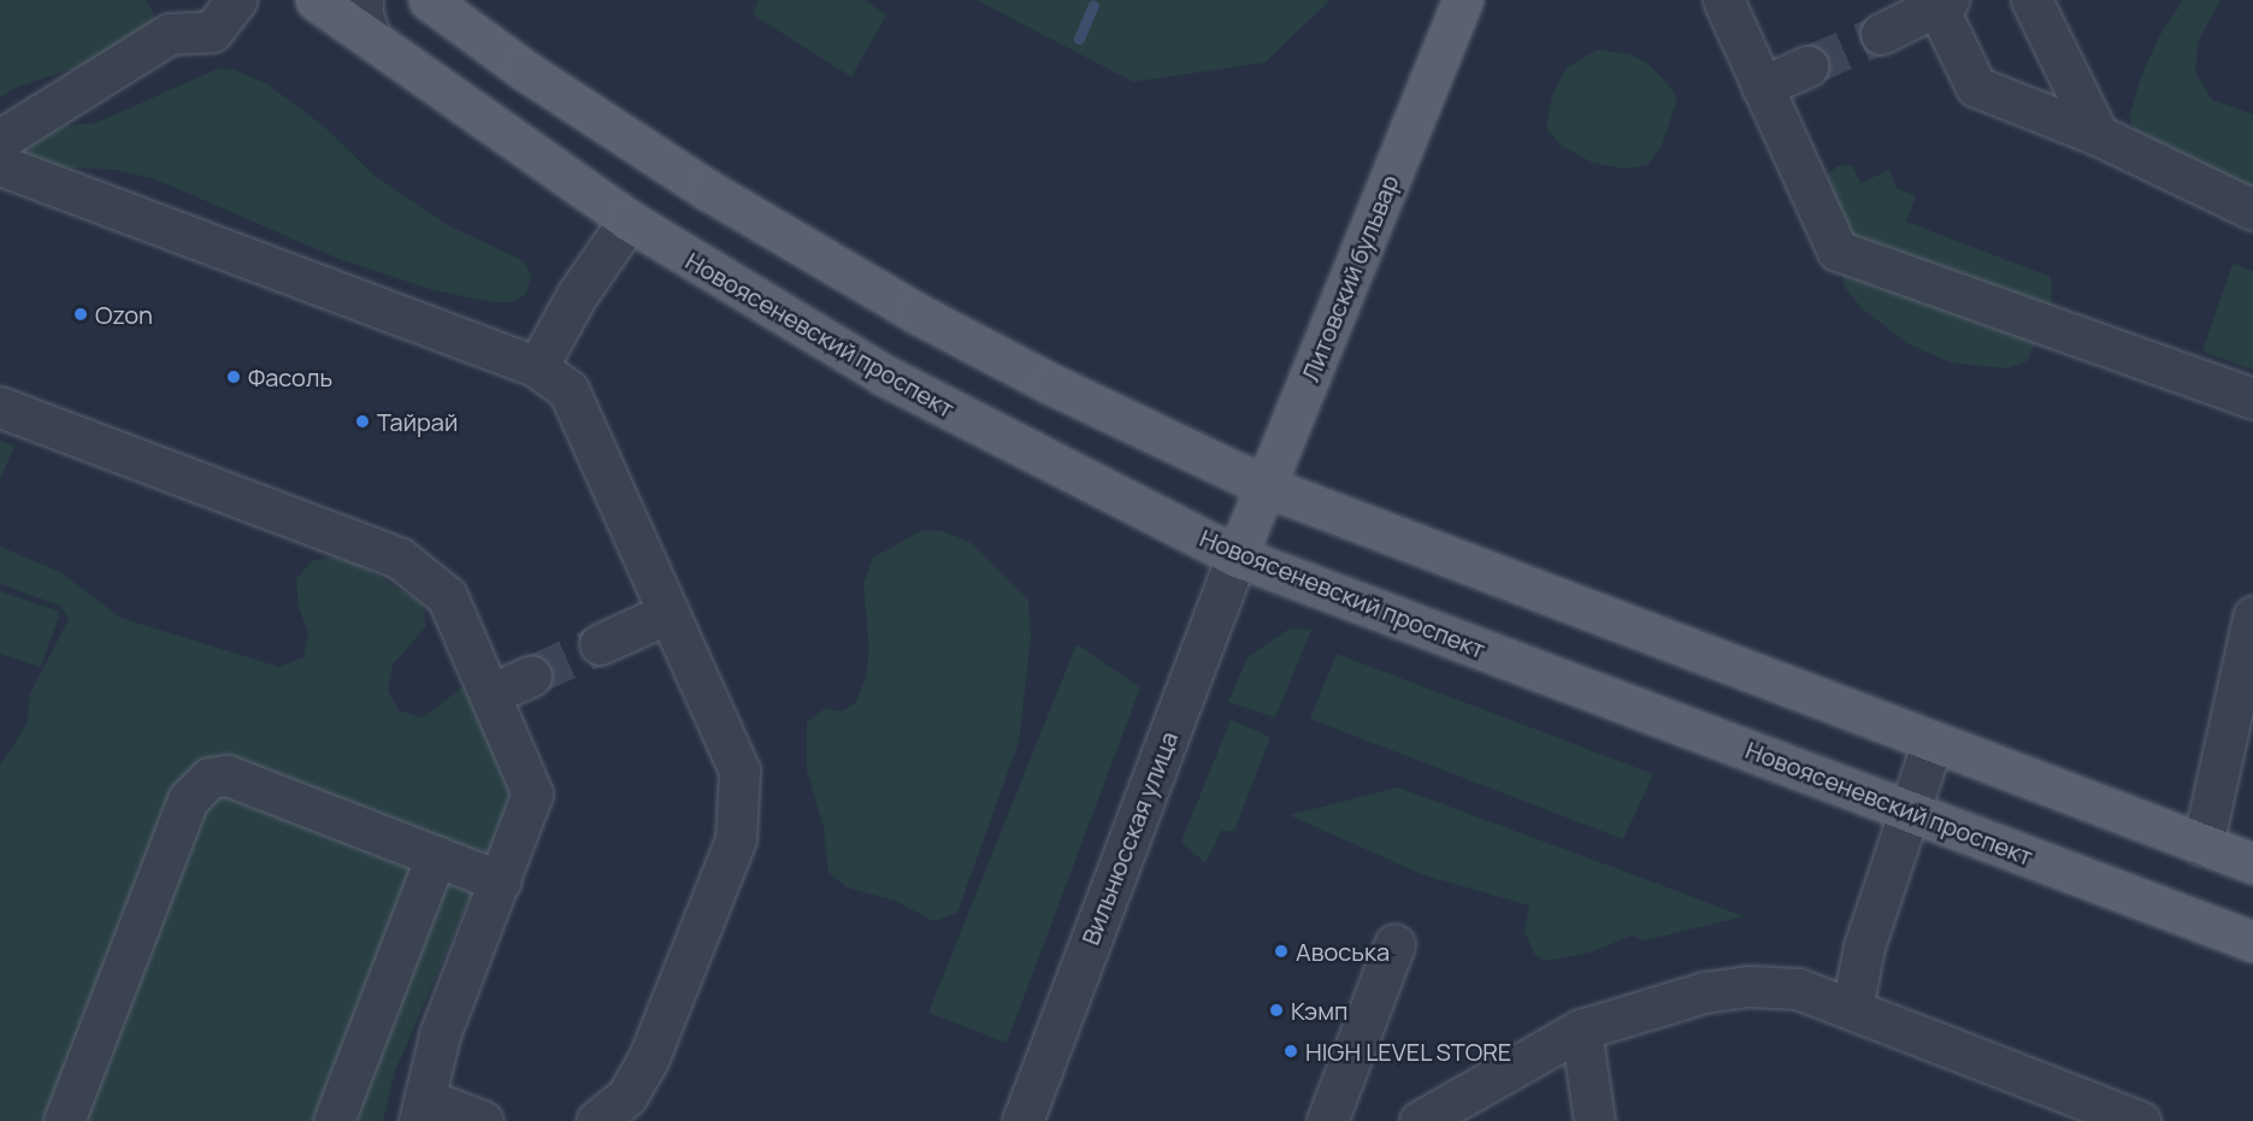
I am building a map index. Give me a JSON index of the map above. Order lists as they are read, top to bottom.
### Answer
{
  "streets": {
    "main road": ["Литовский бульвар", "Новоясеневский проспект"],
    "street": ["Вильнюсская улица"]
  },
  "crossings": [
    ["Литовский бульвар", "Новоясеневский проспект"],
    ["Литовский бульвар", "Вильнюсская улица"],
    ["Новоясеневский проспект", "Вильнюсская улица"]
  ],
  "places": [
    "Ozon",
    "Фасоль",
    "Тайрай",
    "Авоська",
    "Кэмп",
    "HIGH LEVEL STORE"
  ]
}
